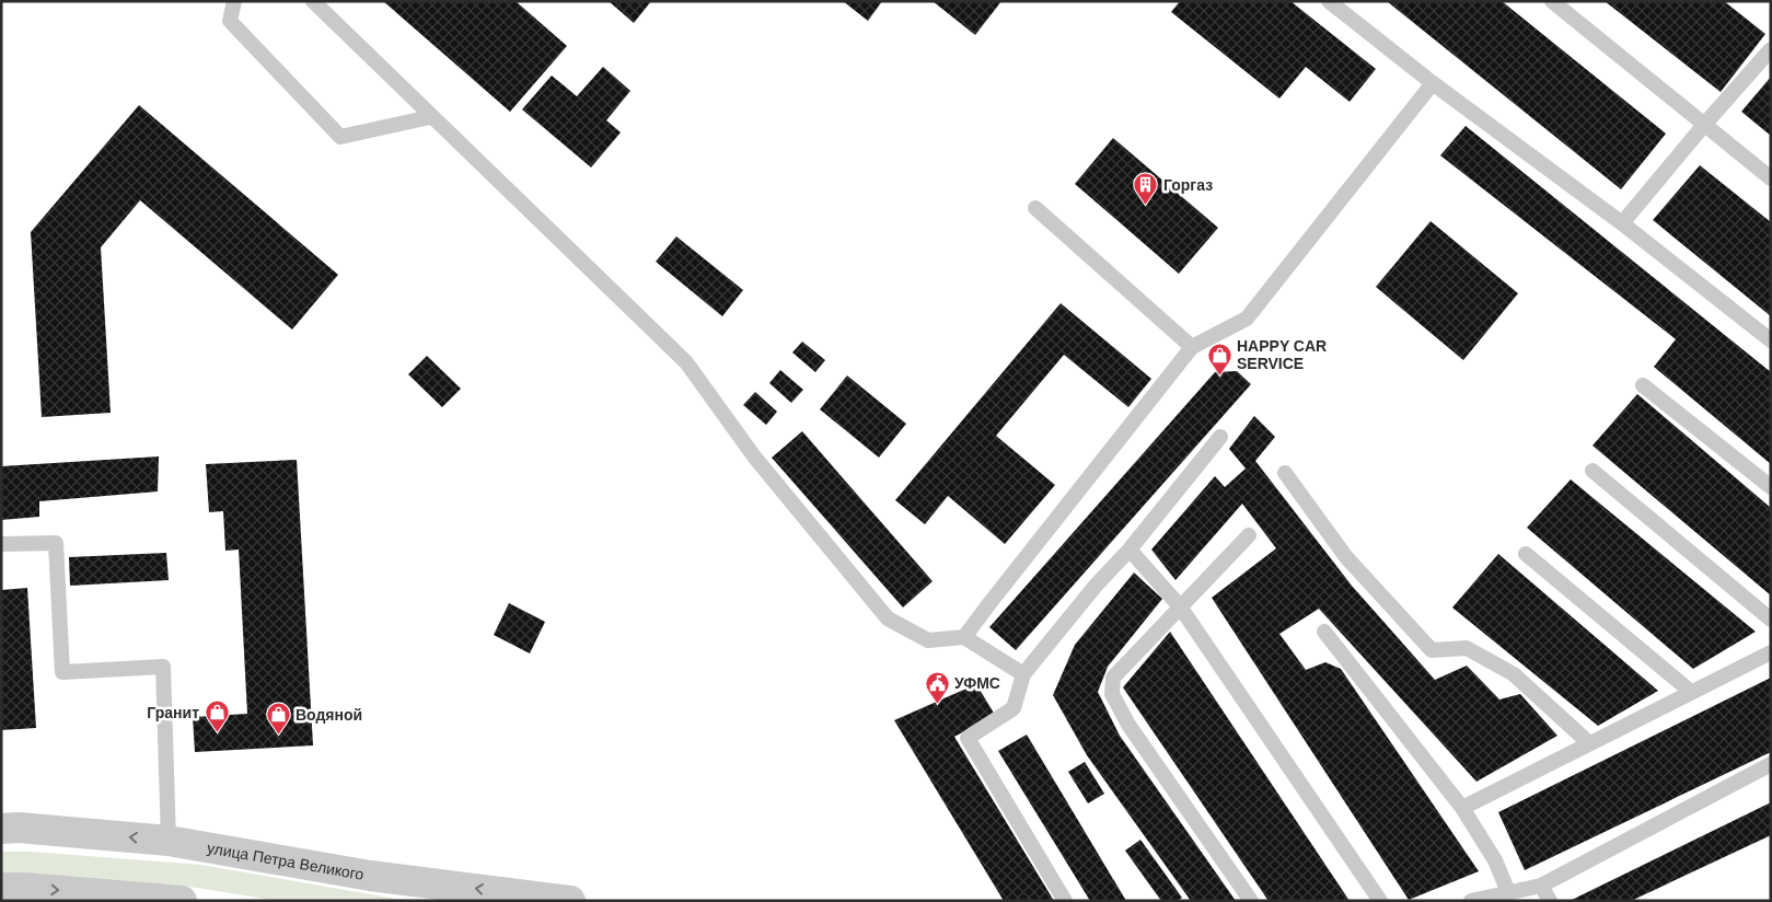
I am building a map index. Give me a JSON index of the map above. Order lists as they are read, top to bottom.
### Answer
{
  "streets": {
    "street": ["улица Петра Великого"]
  },
  "one_way": ["улица Петра Великого"],
  "places": {
    "building": ["Горгаз"],
    "shop": ["HAPPY CAR SERVICE", "Гранит", "Водяной"],
    "public building": ["УФМС"]
  }
}
